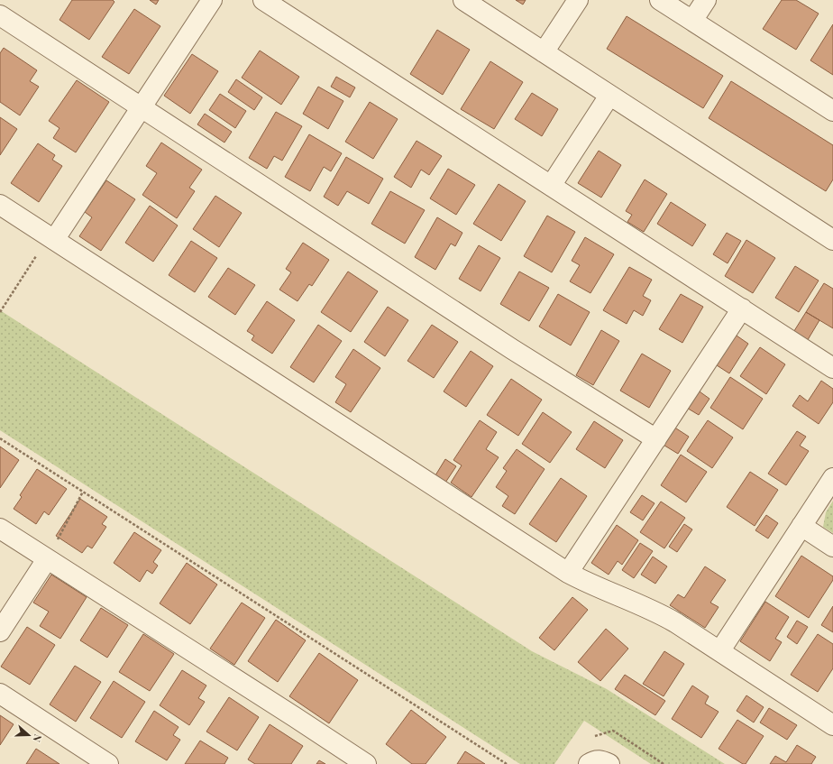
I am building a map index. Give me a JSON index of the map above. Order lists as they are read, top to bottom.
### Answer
{
  "north": "right"
}
